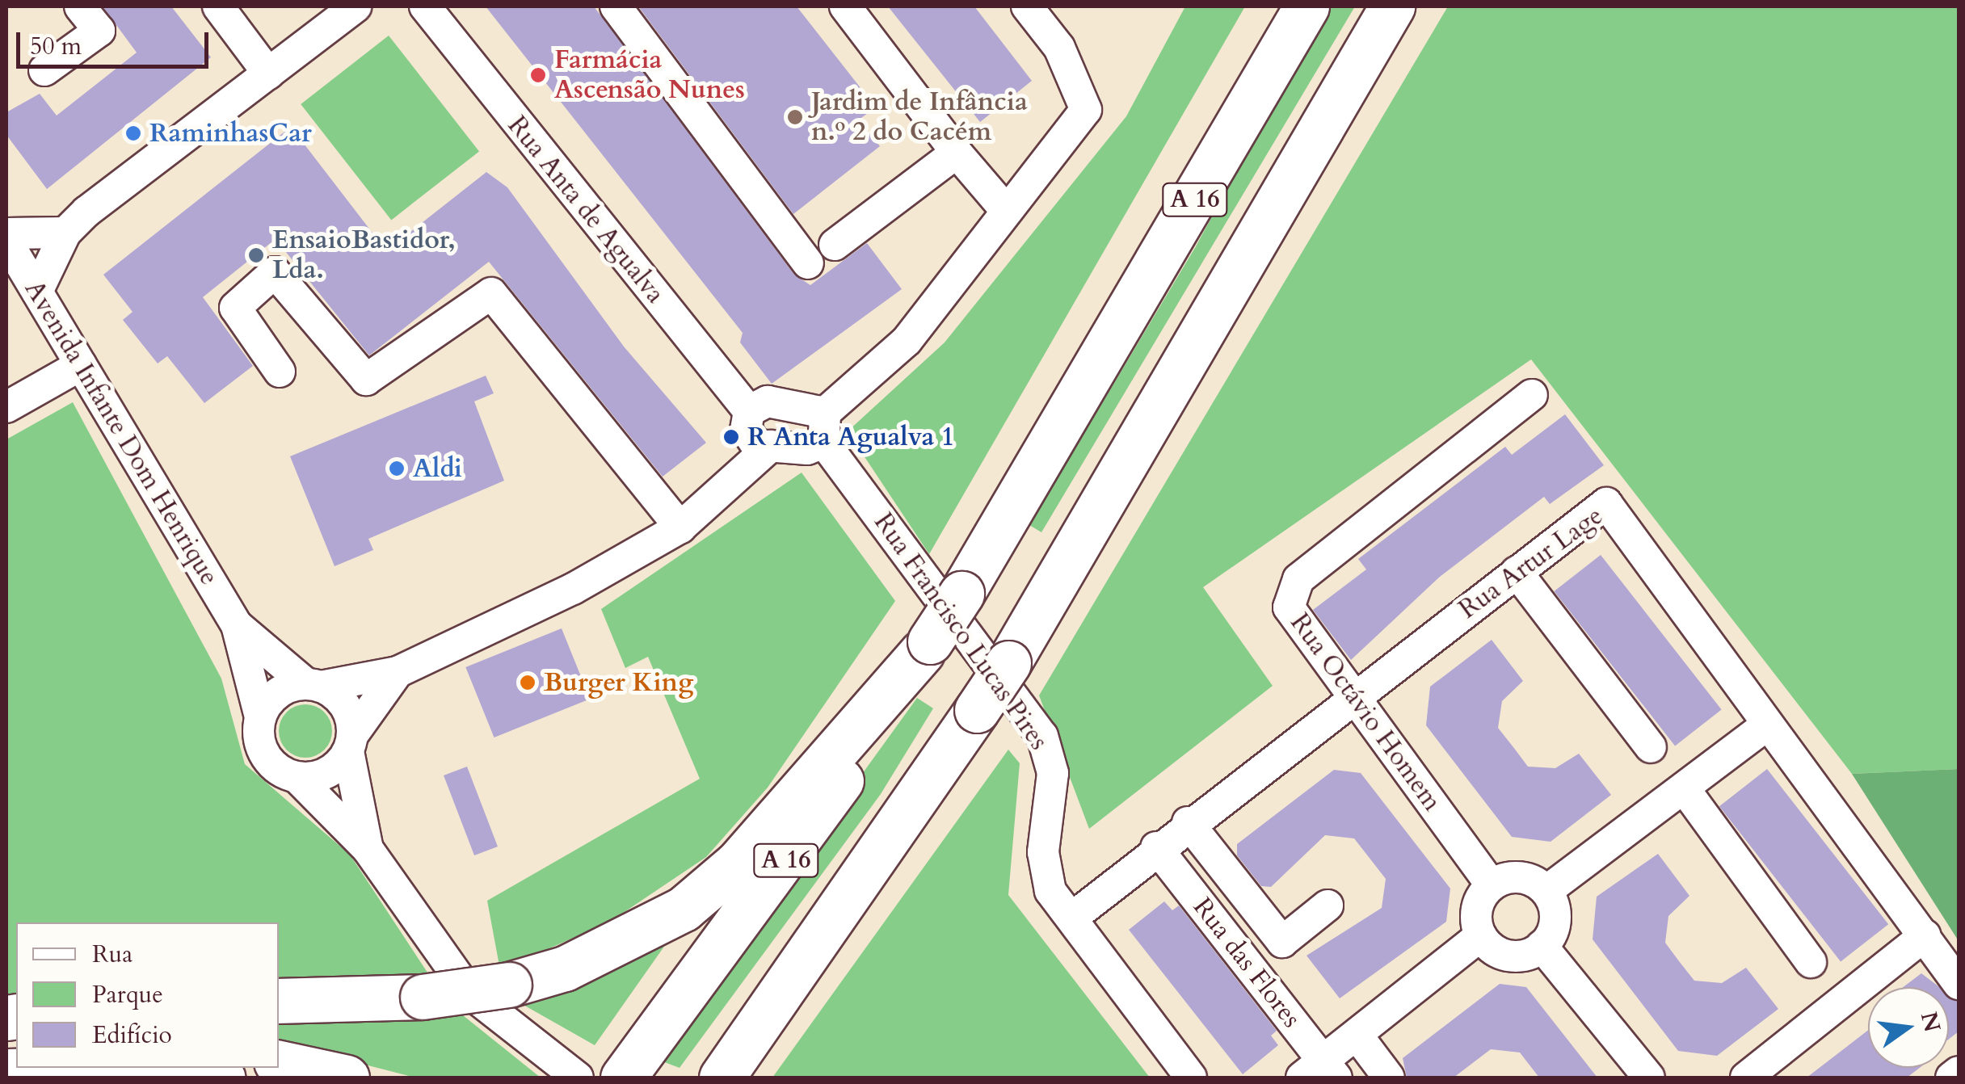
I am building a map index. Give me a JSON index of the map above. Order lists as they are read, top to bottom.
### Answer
{
  "streets": {
    "highway": ["A 16"],
    "street": [
      "Rua Anta de Agualva",
      "Avenida Infante Dom Henrique",
      "Rua Artur Lage",
      "Rua Francisco Lucas Pires",
      "Rua Octávio Homem",
      "Rua das Flores"
    ]
  },
  "crossings": [
    ["Rua Artur Lage", "Rua Francisco Lucas Pires"],
    ["Rua Artur Lage", "Rua Octávio Homem"],
    ["Rua Artur Lage", "Rua das Flores"]
  ],
  "places": [
    "Farmácia Ascensão Nunes",
    "Jardim de Infância n.º 2 do Cacém",
    "RaminhasCar",
    "EnsaioBastidor, Lda.",
    "R Anta Agualva 1",
    "Aldi",
    "Burger King"
  ],
  "legend": ["Rua", "Parque", "Edifício"],
  "scale_bar": "50 m",
  "north": "right"
}
